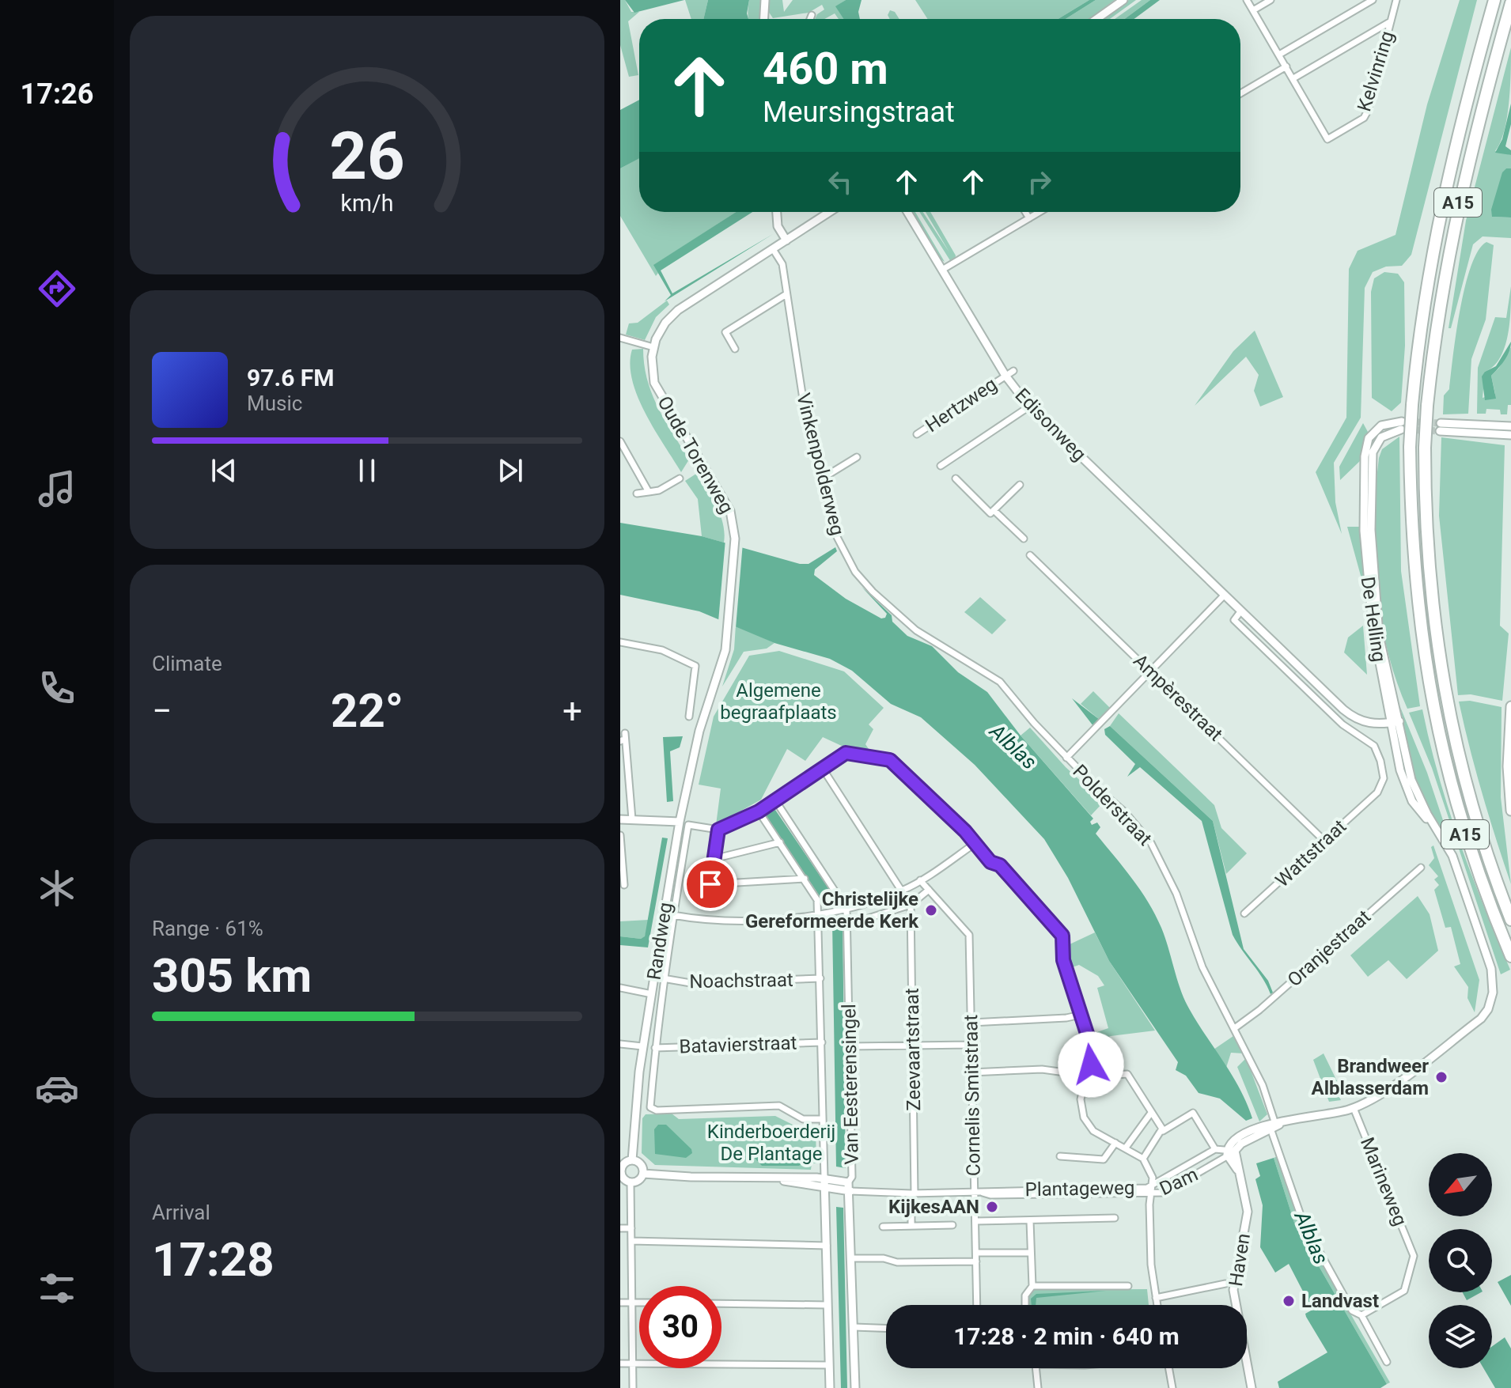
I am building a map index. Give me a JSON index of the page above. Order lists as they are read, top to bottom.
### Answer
{
  "streets": {
    "highway": ["A15"],
    "street": [
      "Kelvinring",
      "Hertzweg",
      "Edisonweg",
      "Oude Torenweg",
      "Vinkenpolderweg",
      "De Helling",
      "Ampèrestraat",
      "Polderstraat",
      "Wattstraat",
      "Randweg",
      "Oranjestraat",
      "Noachstraat",
      "Batavierstraat",
      "Zeevaartstraat",
      "Van Eesterensingel",
      "Cornelis Smitstraat",
      "Dam",
      "Marineweg",
      "Plantageweg",
      "Haven"
    ]
  },
  "crossings": [
    ["Hertzweg", "Edisonweg"],
    ["Edisonweg", "De Helling"],
    ["Edisonweg", "Wattstraat"],
    ["Oude Torenweg", "Randweg"],
    ["Vinkenpolderweg", "Polderstraat"],
    ["De Helling", "Dam"],
    ["Ampèrestraat", "Wattstraat"],
    ["Polderstraat", "Oranjestraat"],
    ["Polderstraat", "Dam"],
    ["Polderstraat", "Marineweg"],
    ["Randweg", "Noachstraat"],
    ["Randweg", "Batavierstraat"],
    ["Randweg", "Van Eesterensingel"],
    ["Randweg", "Plantageweg"],
    ["Noachstraat", "Van Eesterensingel"],
    ["Batavierstraat", "Van Eesterensingel"],
    ["Zeevaartstraat", "Plantageweg"],
    ["Van Eesterensingel", "Plantageweg"],
    ["Cornelis Smitstraat", "Plantageweg"],
    ["Dam", "Marineweg"],
    ["Dam", "Plantageweg"],
    ["Dam", "Haven"]
  ],
  "water": ["Alblas"],
  "parks": ["Algemene begraafplaats", "Kinderboerderij De Plantage"],
  "places": [
    "Christelijke Gereformeerde Kerk",
    "Brandweer Alblasserdam",
    "KijkesAAN",
    "Landvast"
  ],
  "north": "bottom left",
  "page": {
    "tabs": "17:26",
    "turn": ["460 m", "Meursingstraat"],
    "song": ["97.6 FM", "Music"],
    "tile": [
      "Climate",
      ["Range · 61%", "305 km"],
      ["Arrival", "17:28"]
    ],
    "heat": ["−", "22°", "+"],
    "limit": "30",
    "trip": "17:28 · 2 min · 640 m",
    "gauge": ["26", "km/h"]
  }
}
